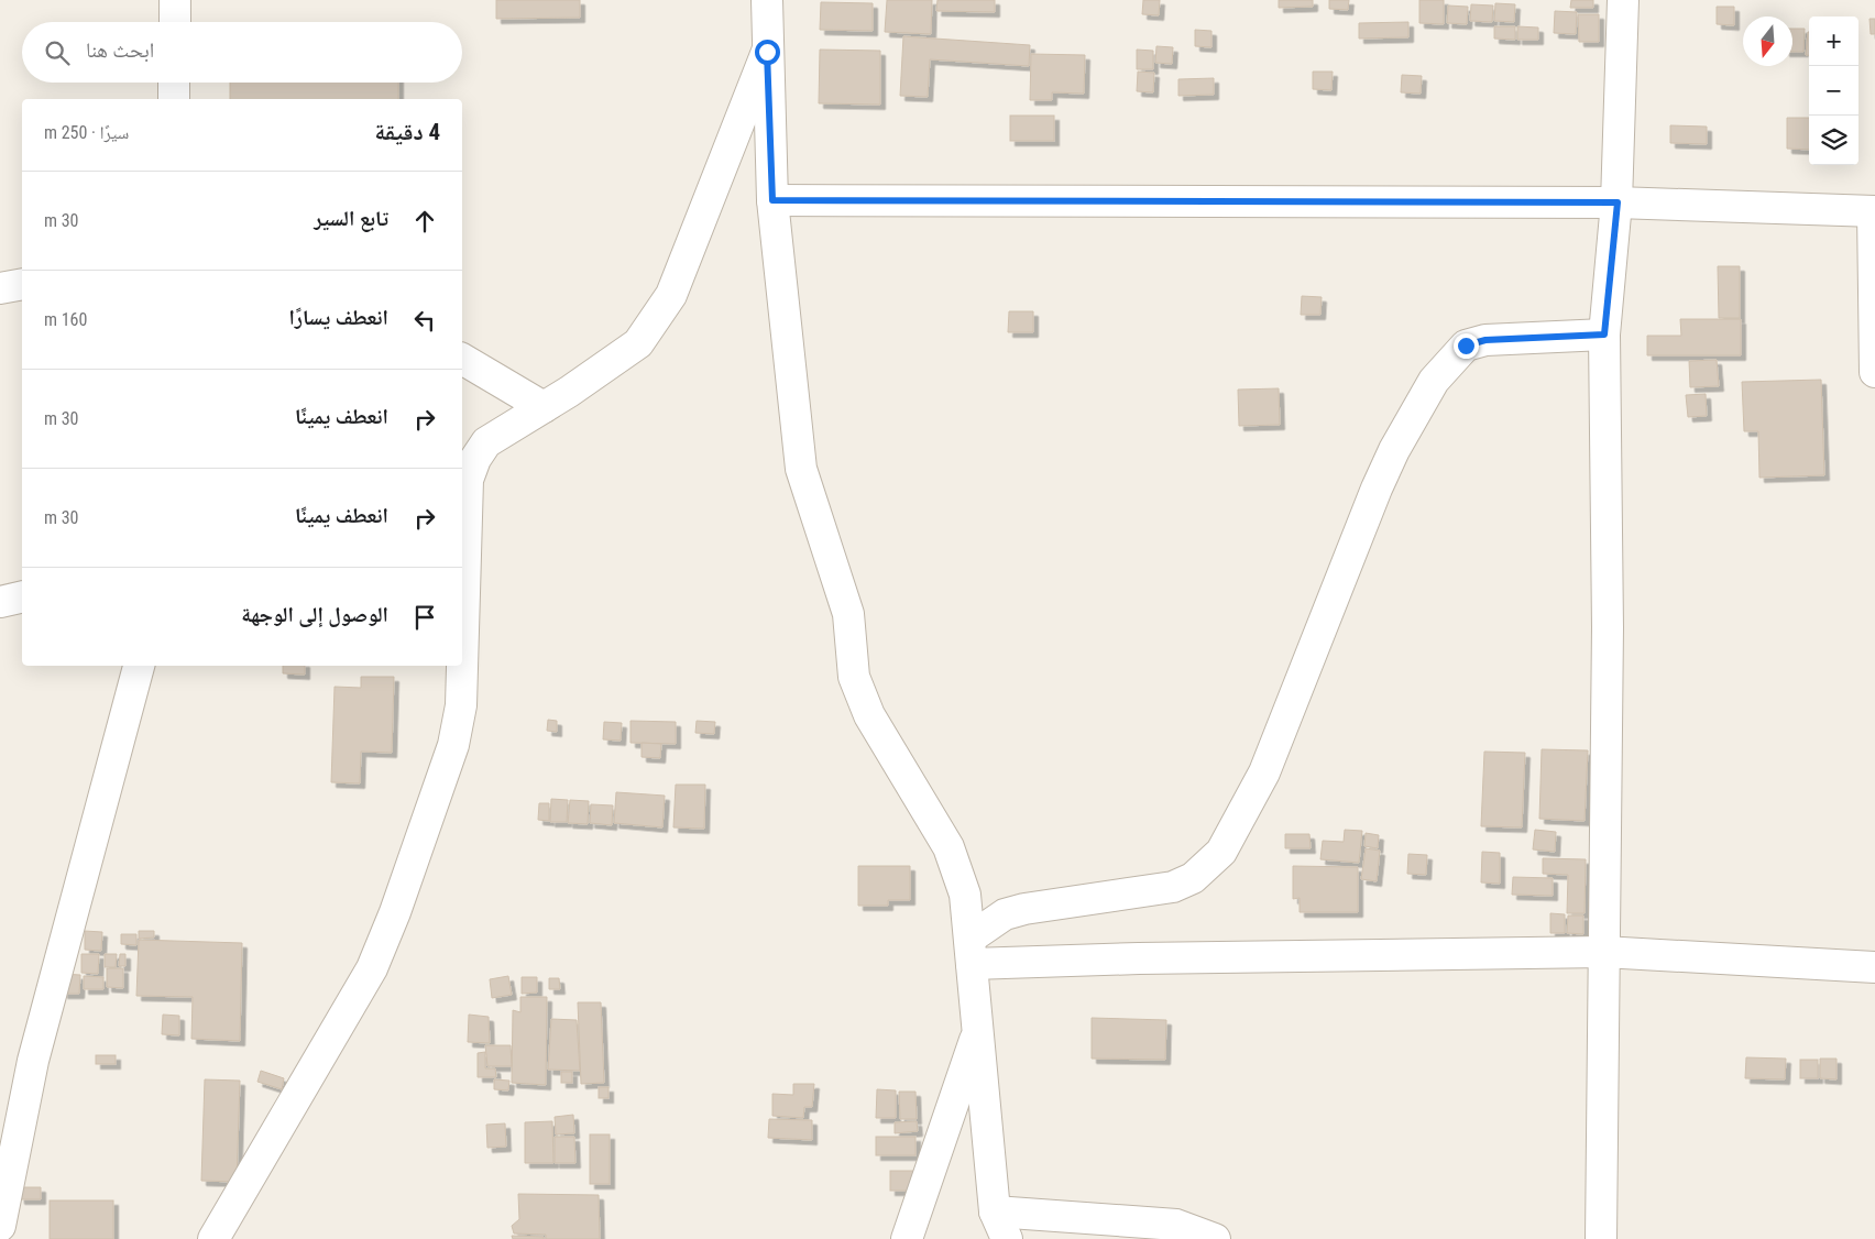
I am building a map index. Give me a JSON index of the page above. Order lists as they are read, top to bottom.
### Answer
{
  "north": "bottom",
  "page": {
    "map_buttons": ["+", "−"],
    "search": "ابحث هنا",
    "heading": ["4 دقيقة", "سيرًا · 250 m"],
    "list": [
      ["تابع السير", "30 m"],
      ["انعطف يسارًا", "160 m"],
      ["انعطف يمينًا", "30 m"],
      ["انعطف يمينًا", "30 m"],
      "الوصول إلى الوجهة"
    ]
  }
}
